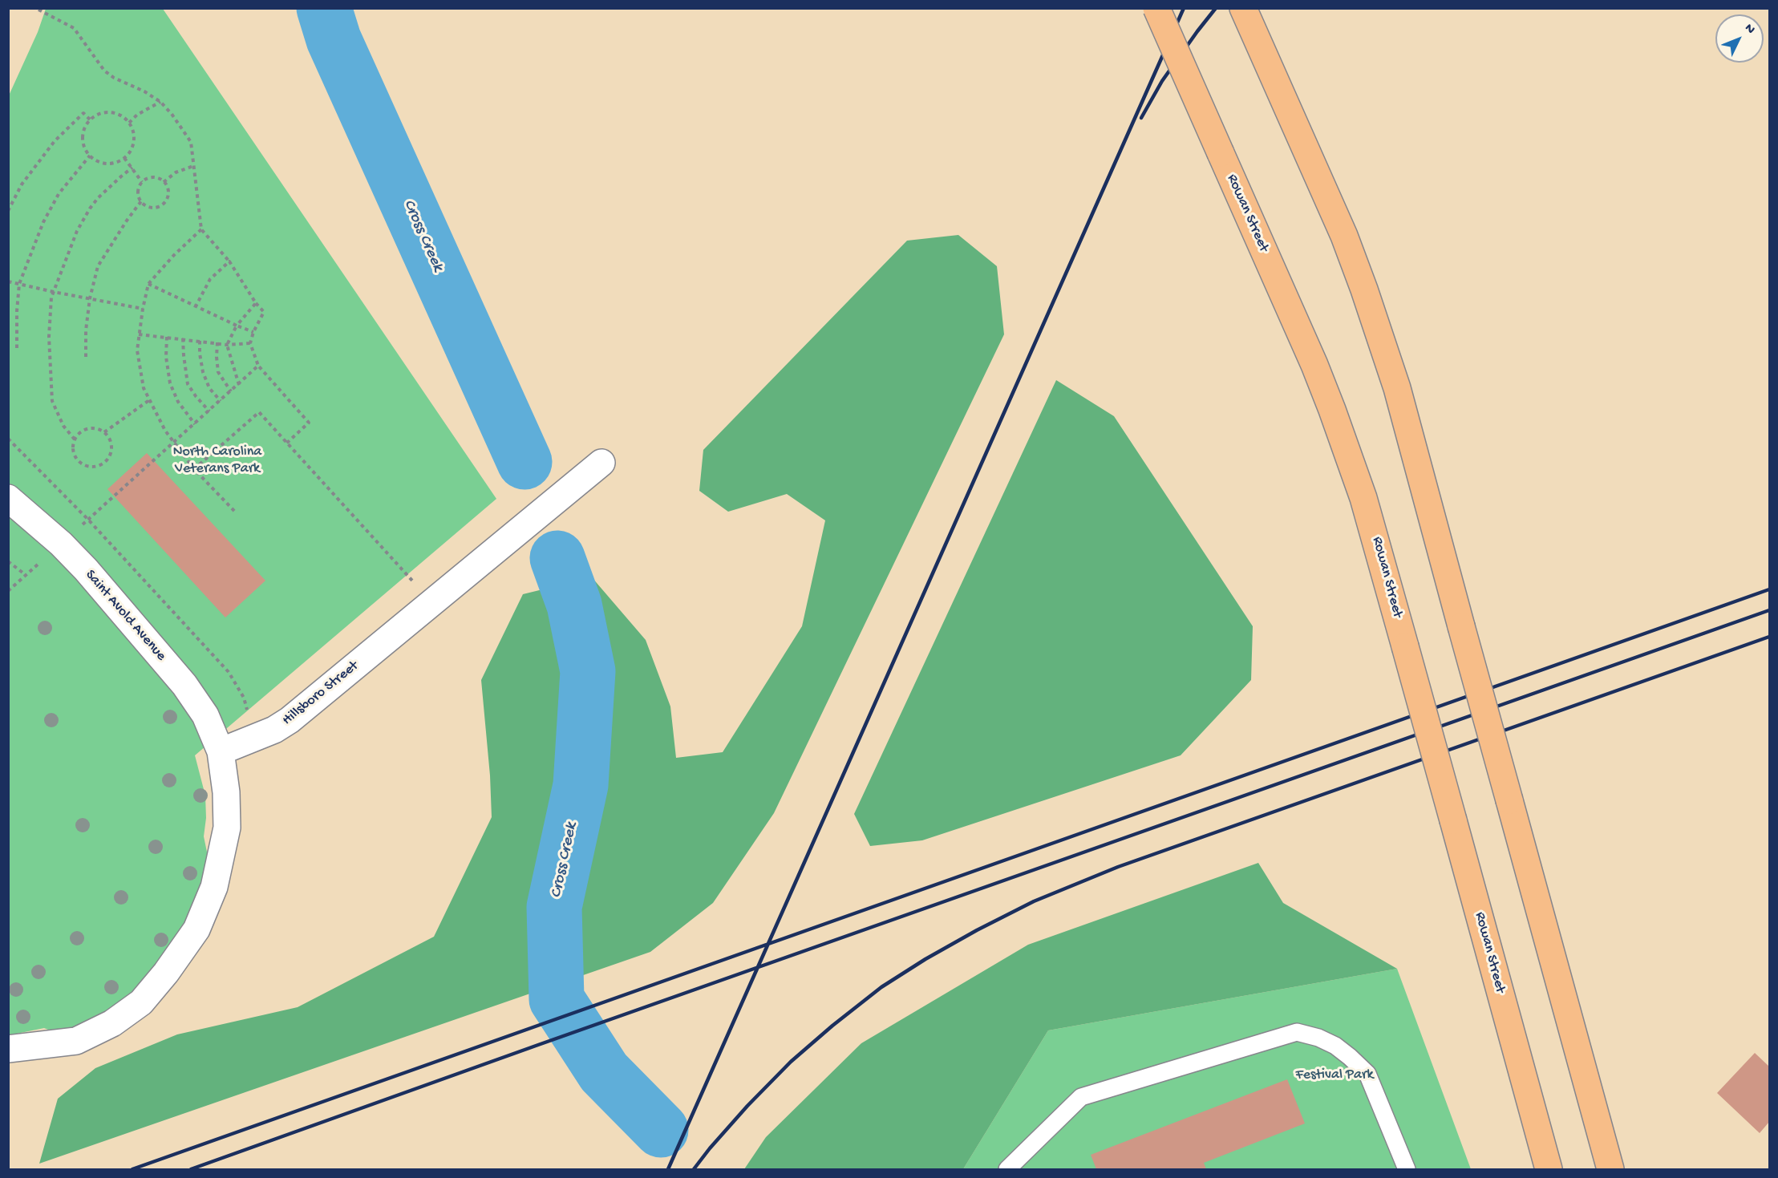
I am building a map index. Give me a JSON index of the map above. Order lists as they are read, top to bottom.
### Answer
{
  "streets": {
    "main road": ["Rowan Street"],
    "street": ["Saint Avold Avenue", "Hillsboro Street"]
  },
  "crossings": [
    ["Saint Avold Avenue", "Hillsboro Street"]
  ],
  "water": ["Cross Creek"],
  "parks": ["North Carolina Veterans Park", "Festival Park"],
  "north": "top right"
}
